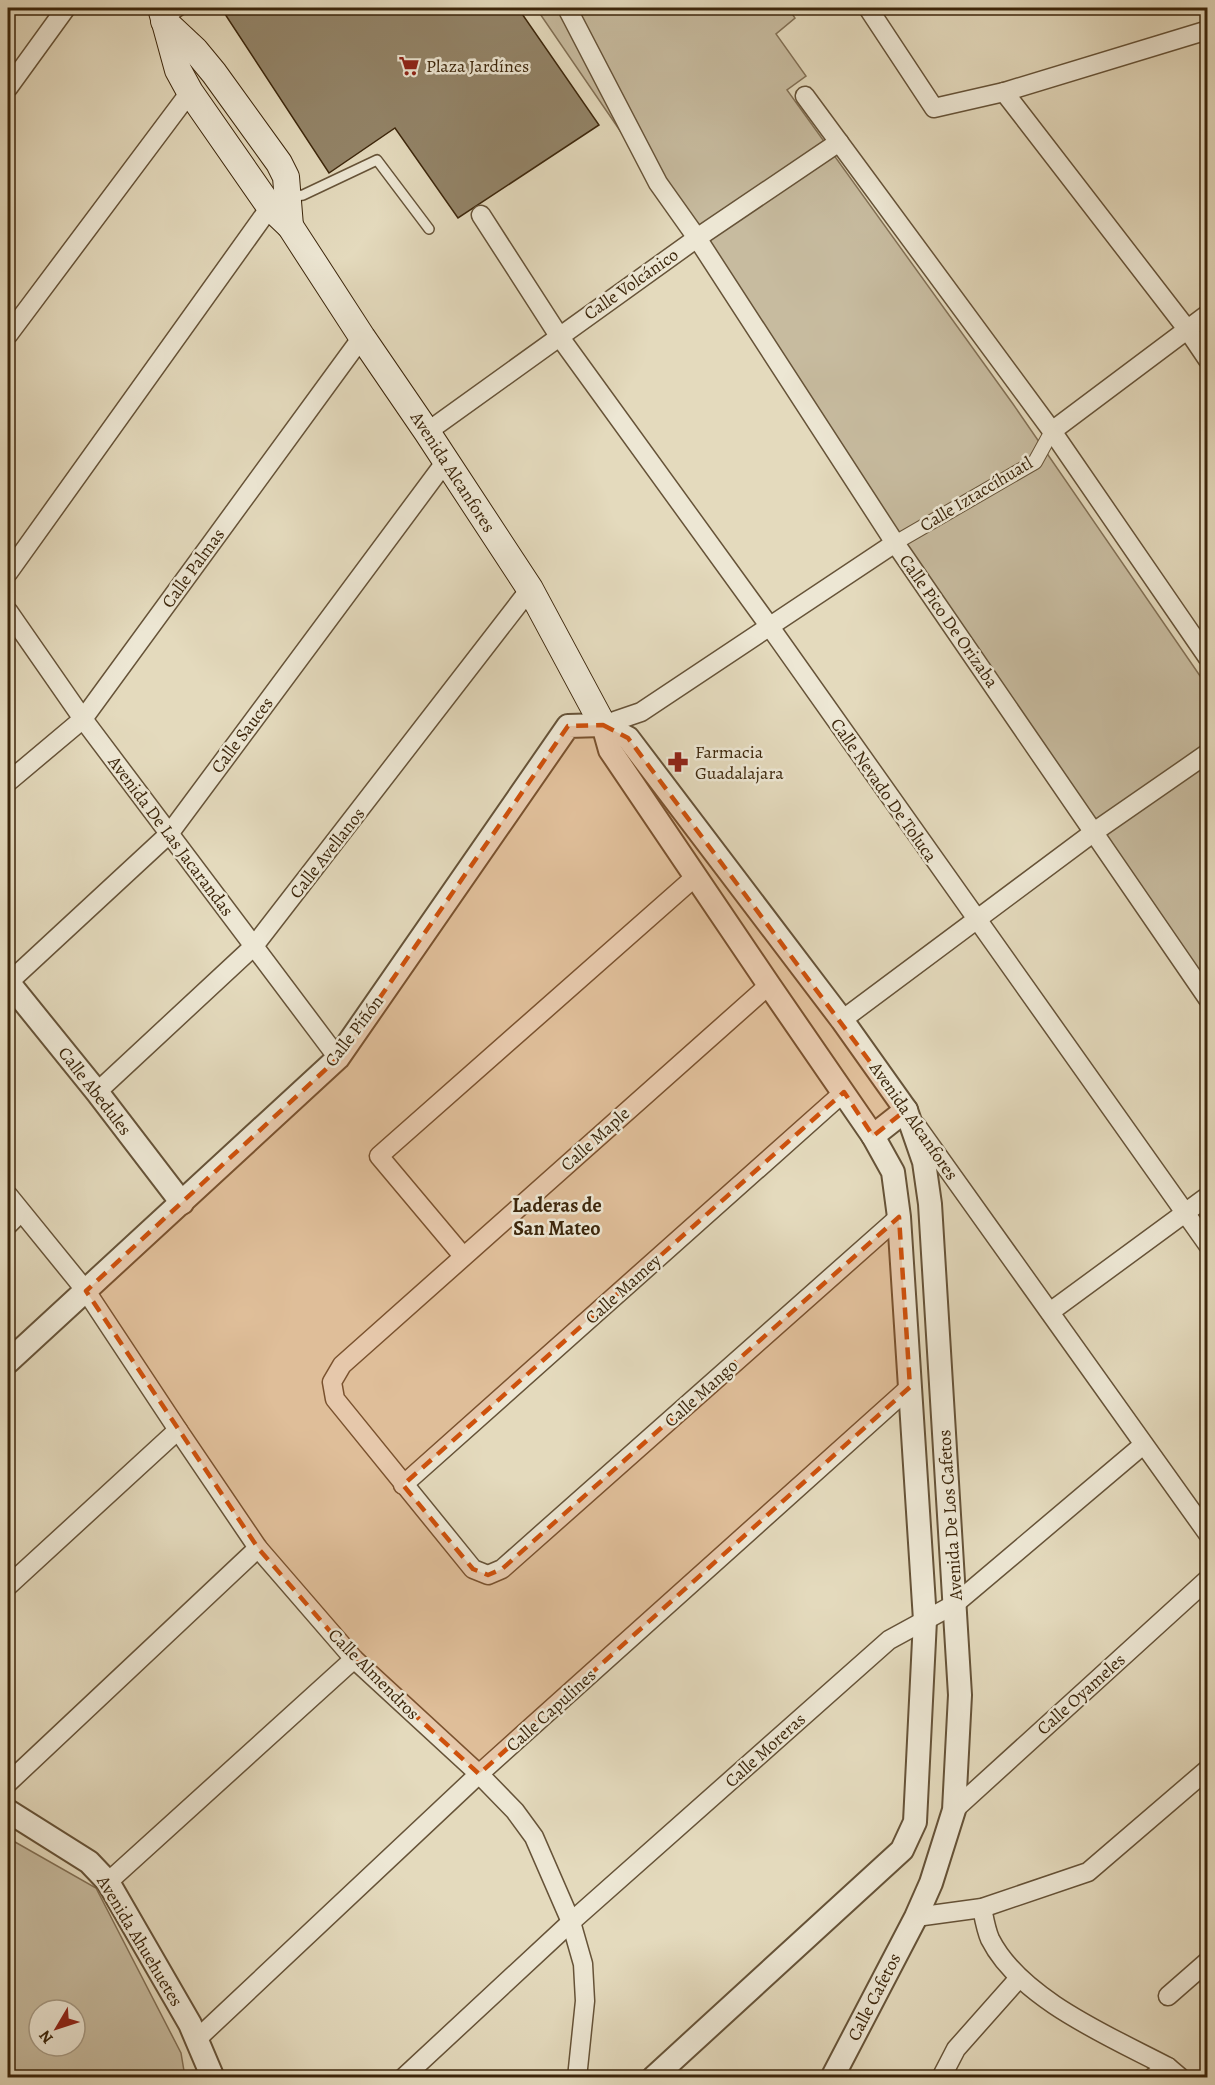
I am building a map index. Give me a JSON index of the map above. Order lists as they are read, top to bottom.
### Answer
{
  "streets": {
    "main road": ["Avenida Alcanfores"],
    "street": [
      "Calle Volcánico",
      "Calle Iztaccíhuatl",
      "Calle Palmas",
      "Calle Pico De Orizaba",
      "Calle Sauces",
      "Calle Nevado De Toluca",
      "Avenida De Las Jacarandas",
      "Calle Avellanos",
      "Calle Piñón",
      "Calle Abedules",
      "Calle Maple",
      "Calle Mamey",
      "Calle Mango",
      "Avenida De Los Cafetos",
      "Calle Almendros",
      "Calle Oyameles",
      "Calle Capulines",
      "Calle Moreras",
      "Avenida Ahuehuetes",
      "Calle Cafetos"
    ]
  },
  "crossings": [
    ["Calle Volcánico", "Avenida Alcanfores"],
    ["Calle Volcánico", "Calle Pico De Orizaba"],
    ["Calle Volcánico", "Calle Nevado De Toluca"],
    ["Avenida Alcanfores", "Calle Iztaccíhuatl"],
    ["Avenida Alcanfores", "Calle Palmas"],
    ["Avenida Alcanfores", "Calle Sauces"],
    ["Avenida Alcanfores", "Calle Avellanos"],
    ["Avenida Alcanfores", "Calle Piñón"],
    ["Avenida Alcanfores", "Calle Maple"],
    ["Avenida Alcanfores", "Calle Mamey"],
    ["Avenida Alcanfores", "Avenida De Los Cafetos"],
    ["Avenida Alcanfores", "Calle Moreras"],
    ["Calle Iztaccíhuatl", "Calle Pico De Orizaba"],
    ["Calle Iztaccíhuatl", "Calle Nevado De Toluca"],
    ["Calle Iztaccíhuatl", "Calle Piñón"],
    ["Calle Palmas", "Avenida De Las Jacarandas"],
    ["Calle Sauces", "Avenida De Las Jacarandas"],
    ["Calle Sauces", "Calle Abedules"],
    ["Avenida De Las Jacarandas", "Calle Avellanos"],
    ["Avenida De Las Jacarandas", "Calle Piñón"],
    ["Calle Avellanos", "Calle Abedules"],
    ["Calle Piñón", "Calle Abedules"],
    ["Calle Piñón", "Calle Almendros"],
    ["Calle Maple", "Calle Mamey"],
    ["Calle Maple", "Calle Mango"],
    ["Calle Mamey", "Calle Mango"],
    ["Calle Mango", "Avenida De Los Cafetos"],
    ["Avenida De Los Cafetos", "Calle Oyameles"],
    ["Avenida De Los Cafetos", "Calle Capulines"],
    ["Avenida De Los Cafetos", "Calle Moreras"],
    ["Avenida De Los Cafetos", "Calle Cafetos"],
    ["Calle Almendros", "Calle Capulines"],
    ["Calle Almendros", "Calle Moreras"],
    ["Calle Capulines", "Avenida Ahuehuetes"]
  ],
  "districts": ["Laderas de San Mateo"],
  "places": {
    "supermarket": ["Plaza Jardínes"],
    "pharmacy": ["Farmacia Guadalajara"]
  },
  "north": "bottom left"
}
